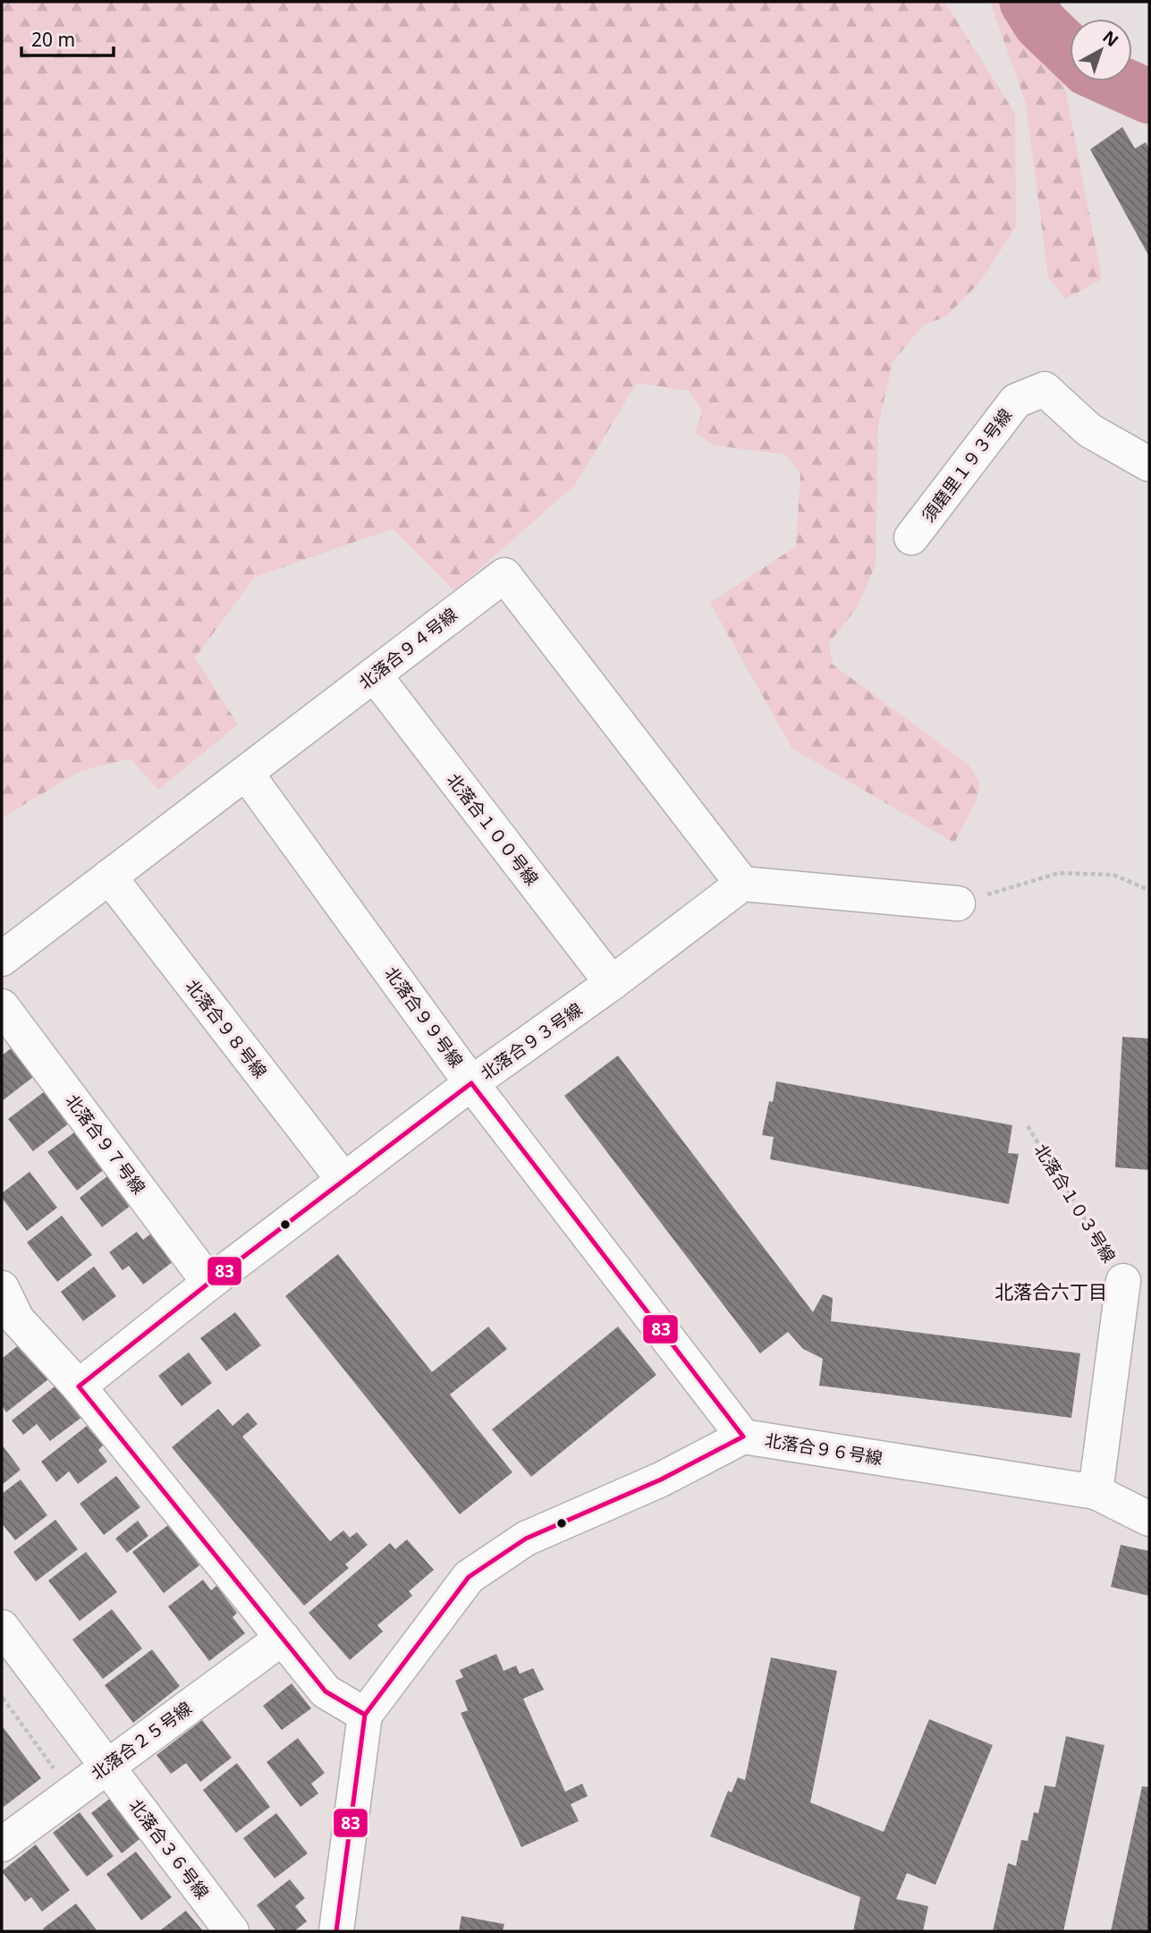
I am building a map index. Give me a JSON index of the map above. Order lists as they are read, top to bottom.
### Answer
{
  "streets": {
    "street": [
      "須磨里１９３号線",
      "北落合９４号線",
      "北落合１００号線",
      "北落合９９号線",
      "北落合９８号線",
      "北落合９３号線",
      "北落合９７号線",
      "北落合９６号線",
      "北落合２５号線",
      "北落合３６号線"
    ],
    "path": ["北落合１０３号線"]
  },
  "crossings": [
    ["北落合９４号線", "北落合１００号線"],
    ["北落合９４号線", "北落合９９号線"],
    ["北落合９４号線", "北落合９８号線"],
    ["北落合９４号線", "北落合９３号線"],
    ["北落合１００号線", "北落合９３号線"],
    ["北落合９９号線", "北落合９３号線"],
    ["北落合９９号線", "北落合９６号線"],
    ["北落合９８号線", "北落合９３号線"],
    ["北落合９３号線", "北落合９７号線"],
    ["北落合２５号線", "北落合３６号線"]
  ],
  "districts": ["北落合六丁目"],
  "lines": ["transit line 83"],
  "scale_bar": "20 m",
  "north": "top right"
}
